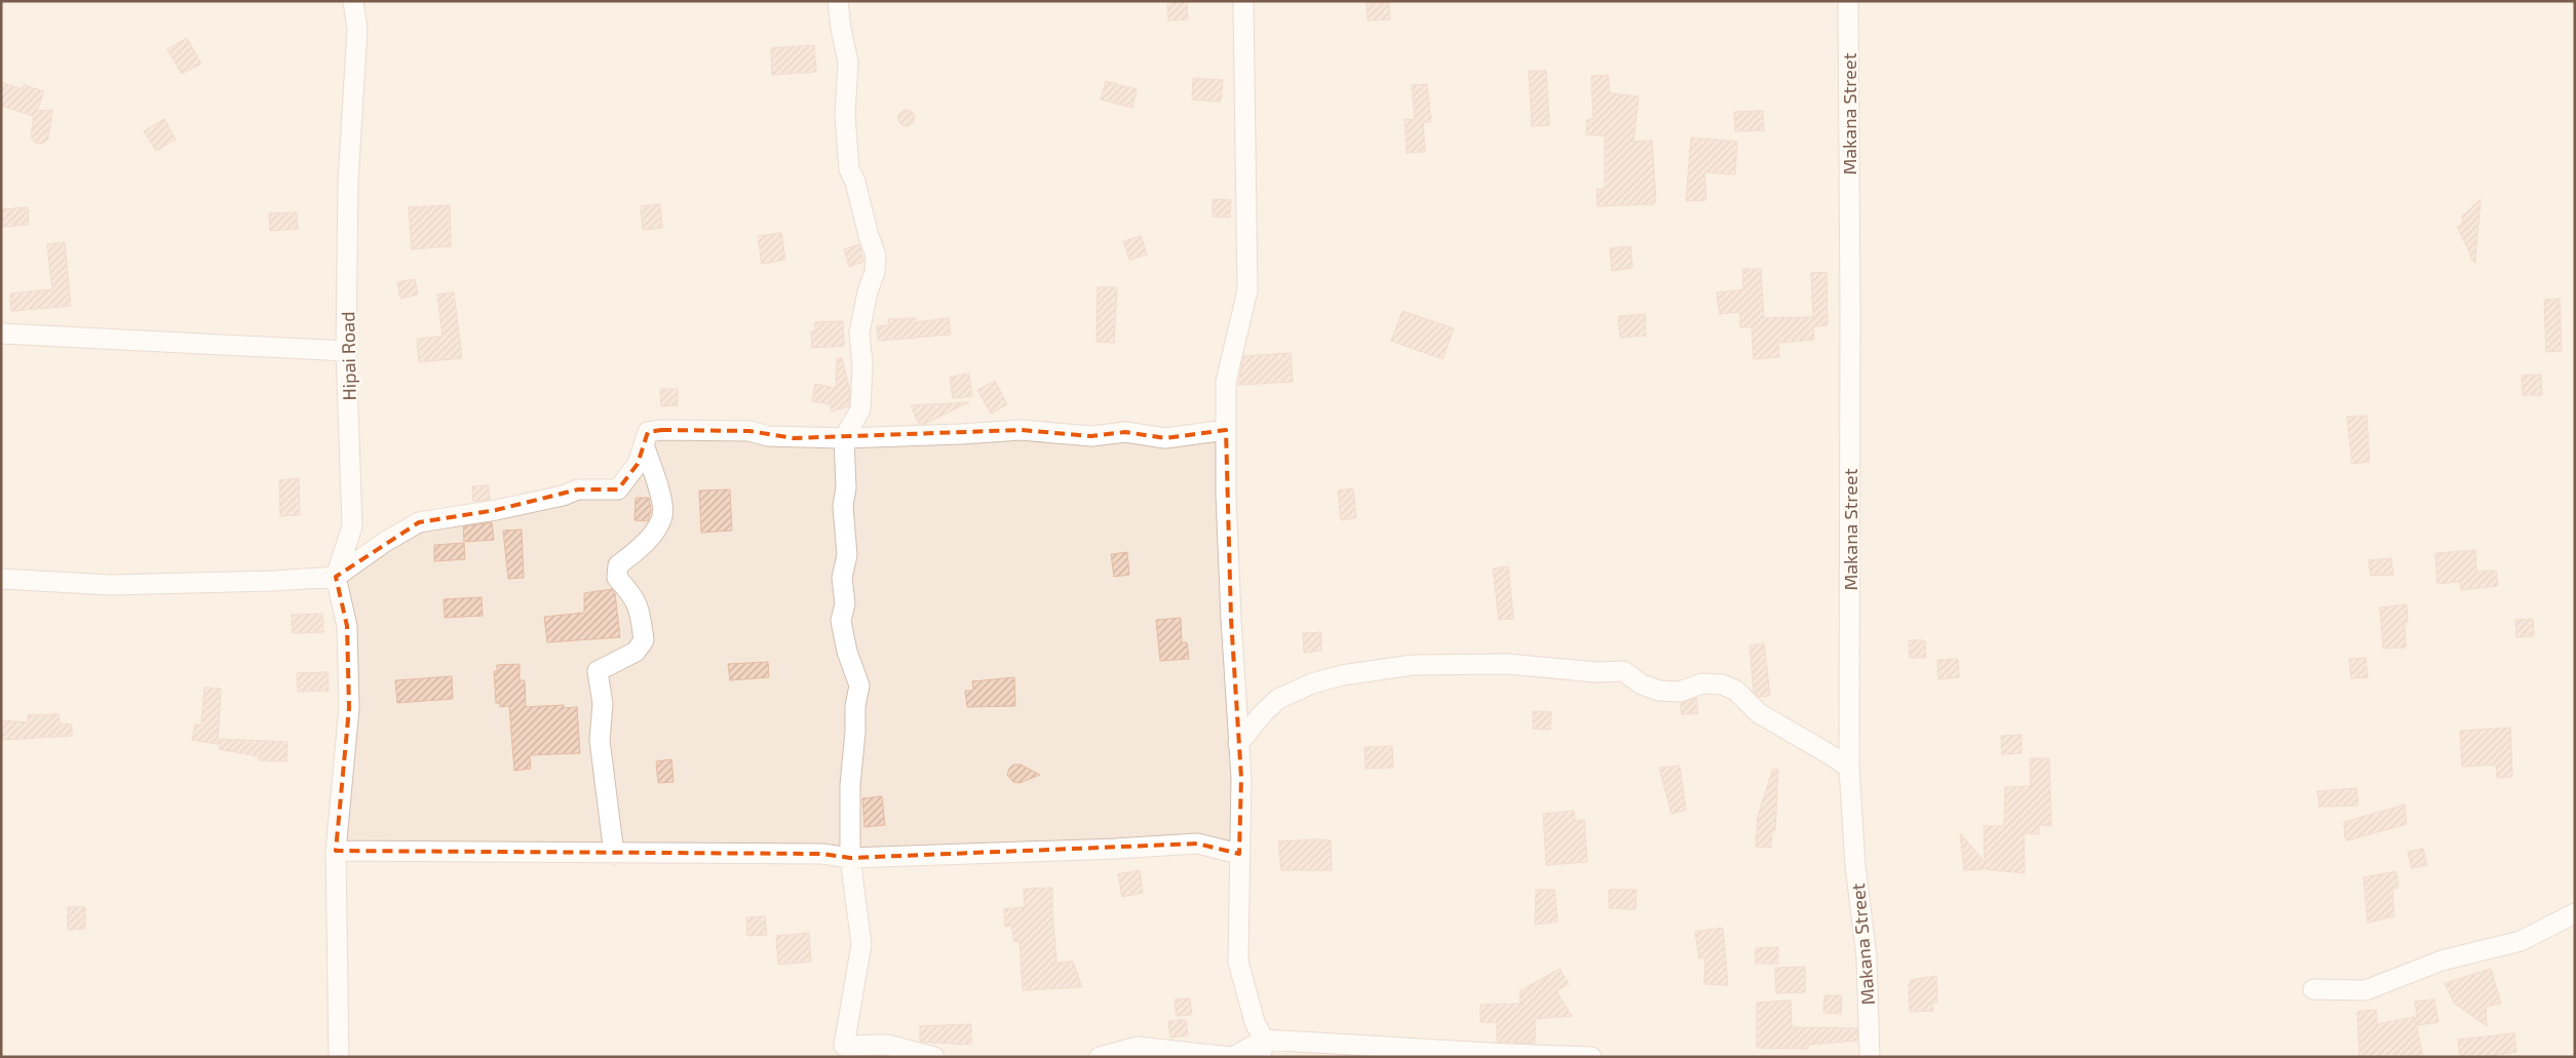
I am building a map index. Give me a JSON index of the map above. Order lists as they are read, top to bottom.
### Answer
{
  "streets": {
    "street": ["Makana Street", "Hipai Road"]
  }
}
